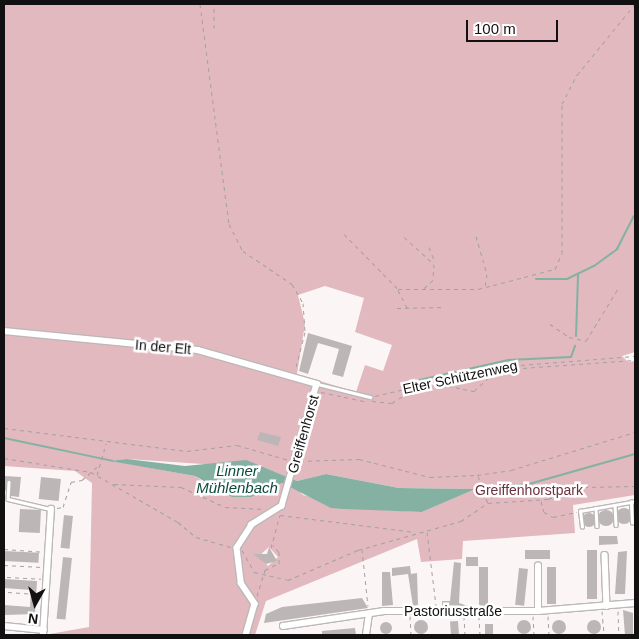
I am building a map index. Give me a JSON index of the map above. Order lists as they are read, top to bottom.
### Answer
{
  "streets": {
    "street": ["In der Elt", "Greiffenhorst", "Pastoriusstraße"],
    "path": ["Elter Schützenweg"]
  },
  "crossings": [
    ["In der Elt", "Greiffenhorst"]
  ],
  "water": ["Linner Mühlenbach"],
  "parks": ["Greiffenhorstpark"],
  "scale_bar": "100 m",
  "north": "bottom"
}
